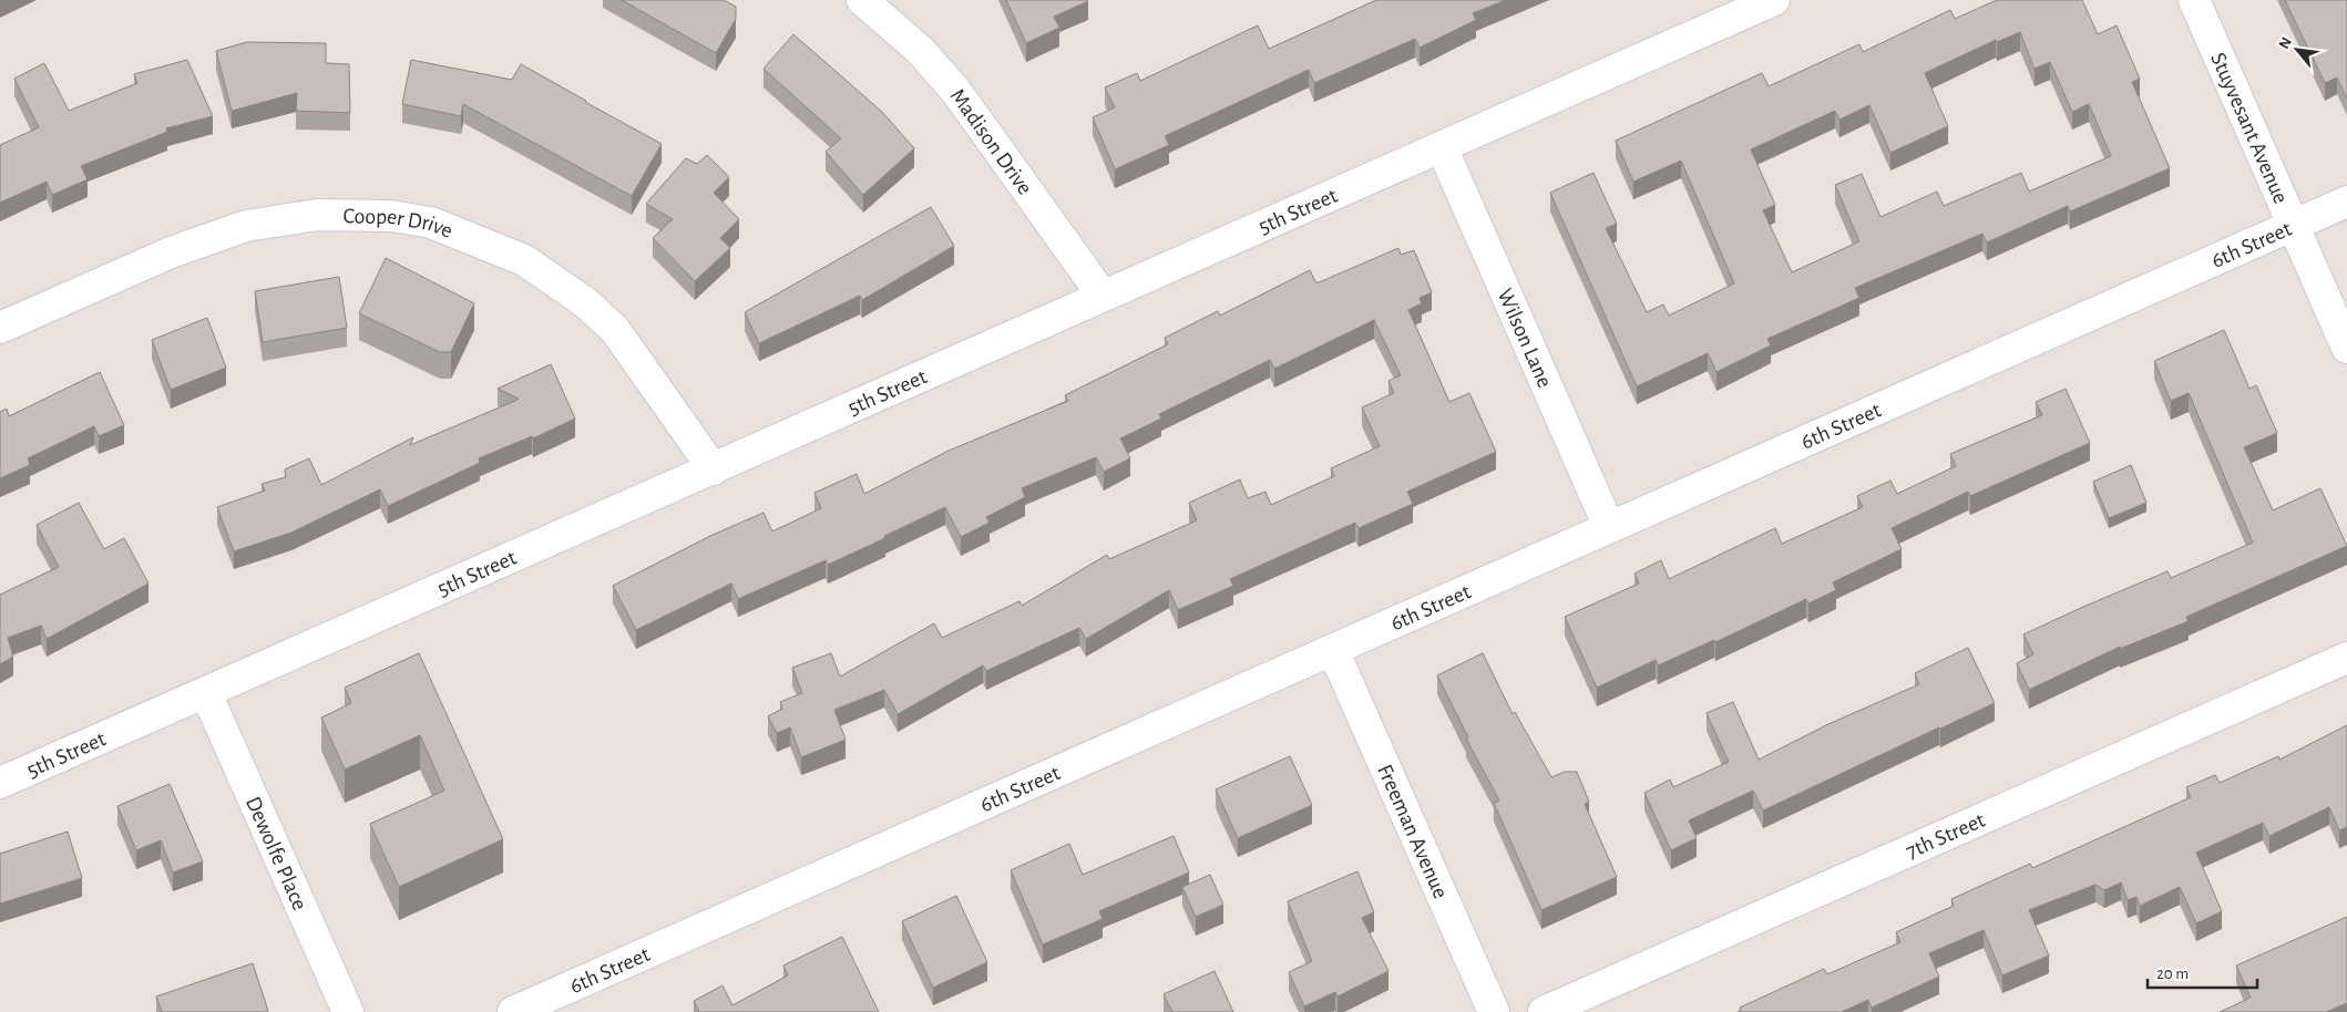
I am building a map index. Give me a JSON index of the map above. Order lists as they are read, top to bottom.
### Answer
{
  "streets": {
    "street": [
      "Stuyvesant Avenue",
      "Madison Drive",
      "5th Street",
      "Cooper Drive",
      "6th Street",
      "Wilson Lane",
      "Freeman Avenue",
      "7th Street",
      "Dewolfe Place"
    ]
  },
  "crossings": [
    ["Stuyvesant Avenue", "6th Street"],
    ["Madison Drive", "5th Street"],
    ["5th Street", "Cooper Drive"],
    ["5th Street", "Wilson Lane"],
    ["5th Street", "Dewolfe Place"],
    ["6th Street", "Wilson Lane"],
    ["6th Street", "Freeman Avenue"]
  ],
  "scale_bar": "20 m",
  "north": "top left"
}
